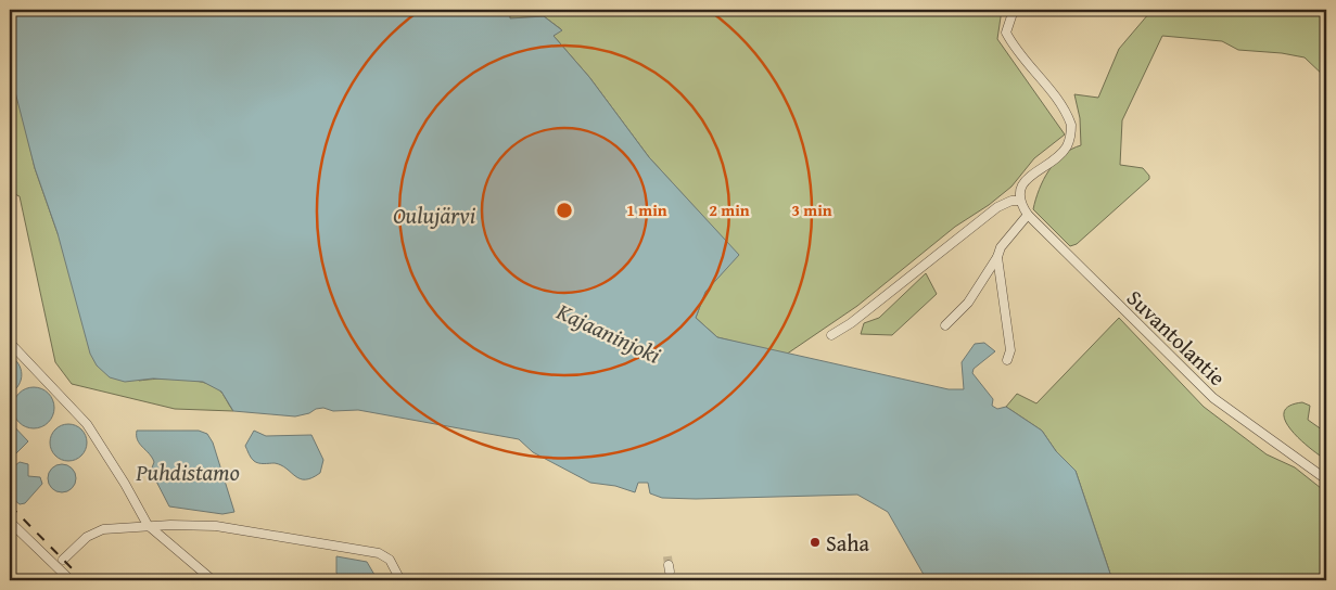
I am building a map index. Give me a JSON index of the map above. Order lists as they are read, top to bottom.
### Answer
{
  "streets": {
    "street": ["Suvantolantie"]
  },
  "water": ["Oulujärvi", "Kajaaninjoki", "Puhdistamo"],
  "places": ["Saha"],
  "rings": ["1 min", "2 min", "3 min"]
}
